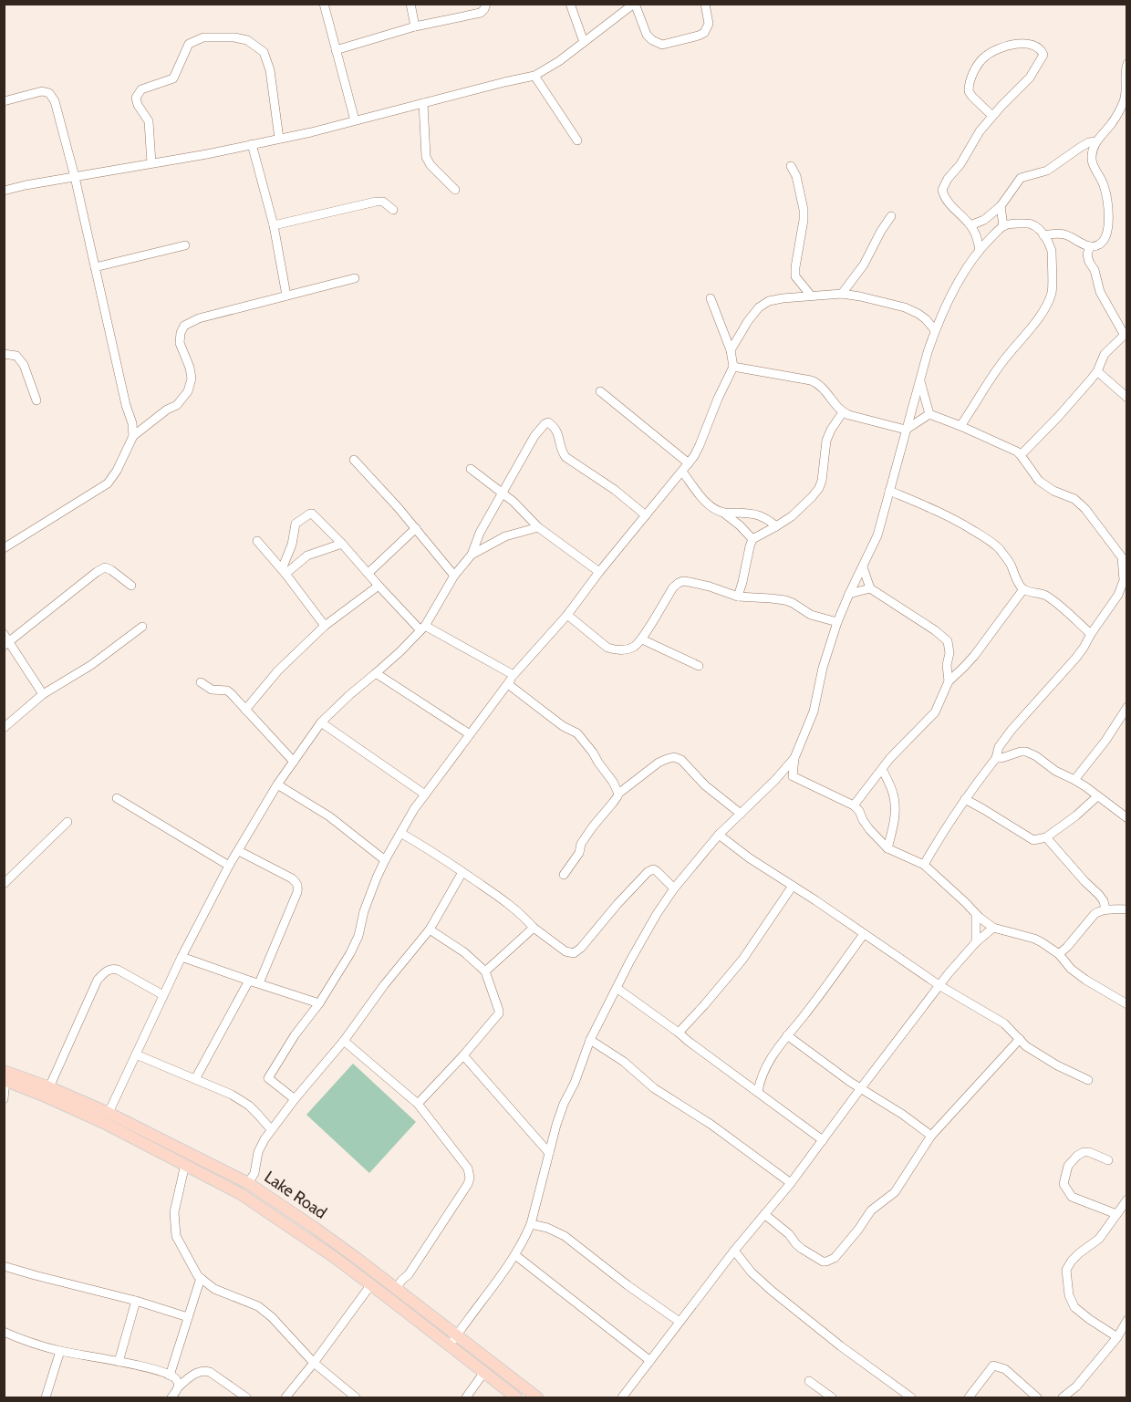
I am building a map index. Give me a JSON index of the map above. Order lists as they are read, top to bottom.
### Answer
{
  "streets": {
    "main road": ["Lake Road"]
  }
}
